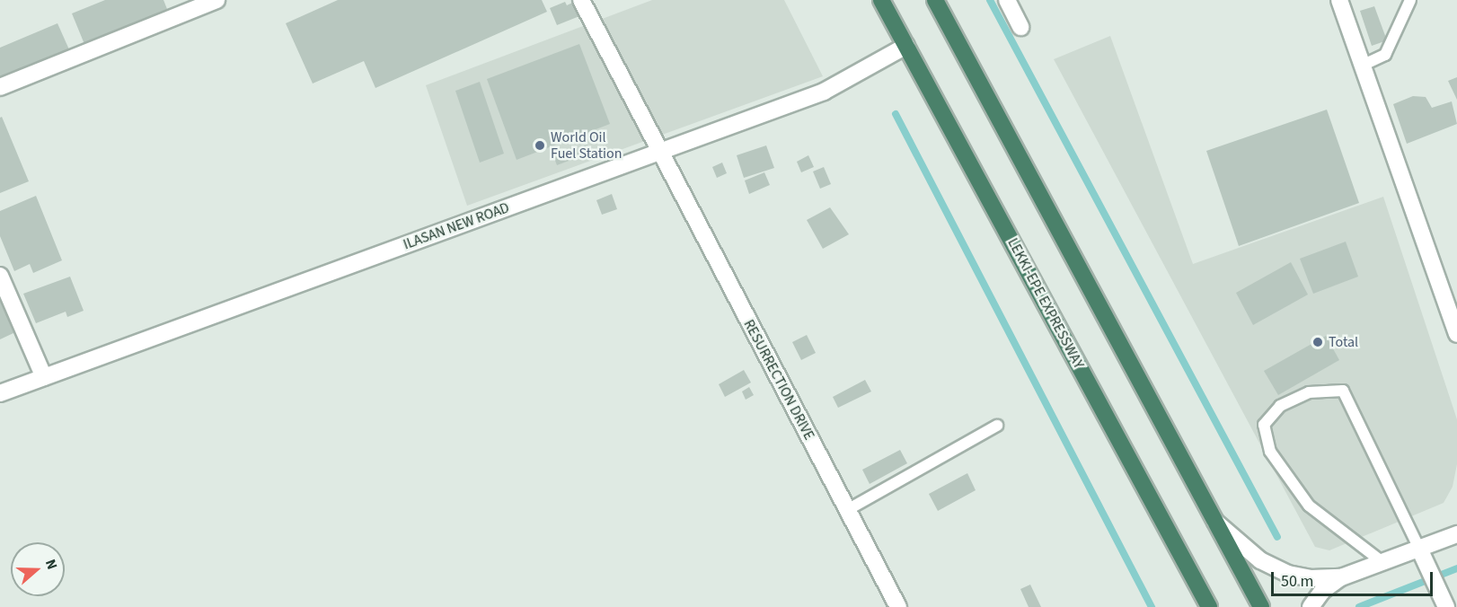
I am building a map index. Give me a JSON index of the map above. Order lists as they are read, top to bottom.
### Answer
{
  "streets": {
    "highway": ["LEKKI-EPE EXPRESSWAY"],
    "street": ["ILASAN NEW ROAD", "RESURRECTION DRIVE"]
  },
  "crossings": [
    ["ILASAN NEW ROAD", "LEKKI-EPE EXPRESSWAY"],
    ["ILASAN NEW ROAD", "RESURRECTION DRIVE"]
  ],
  "places": ["World Oil Fuel Station", "Total"],
  "scale_bar": "50 m",
  "north": "right"
}
